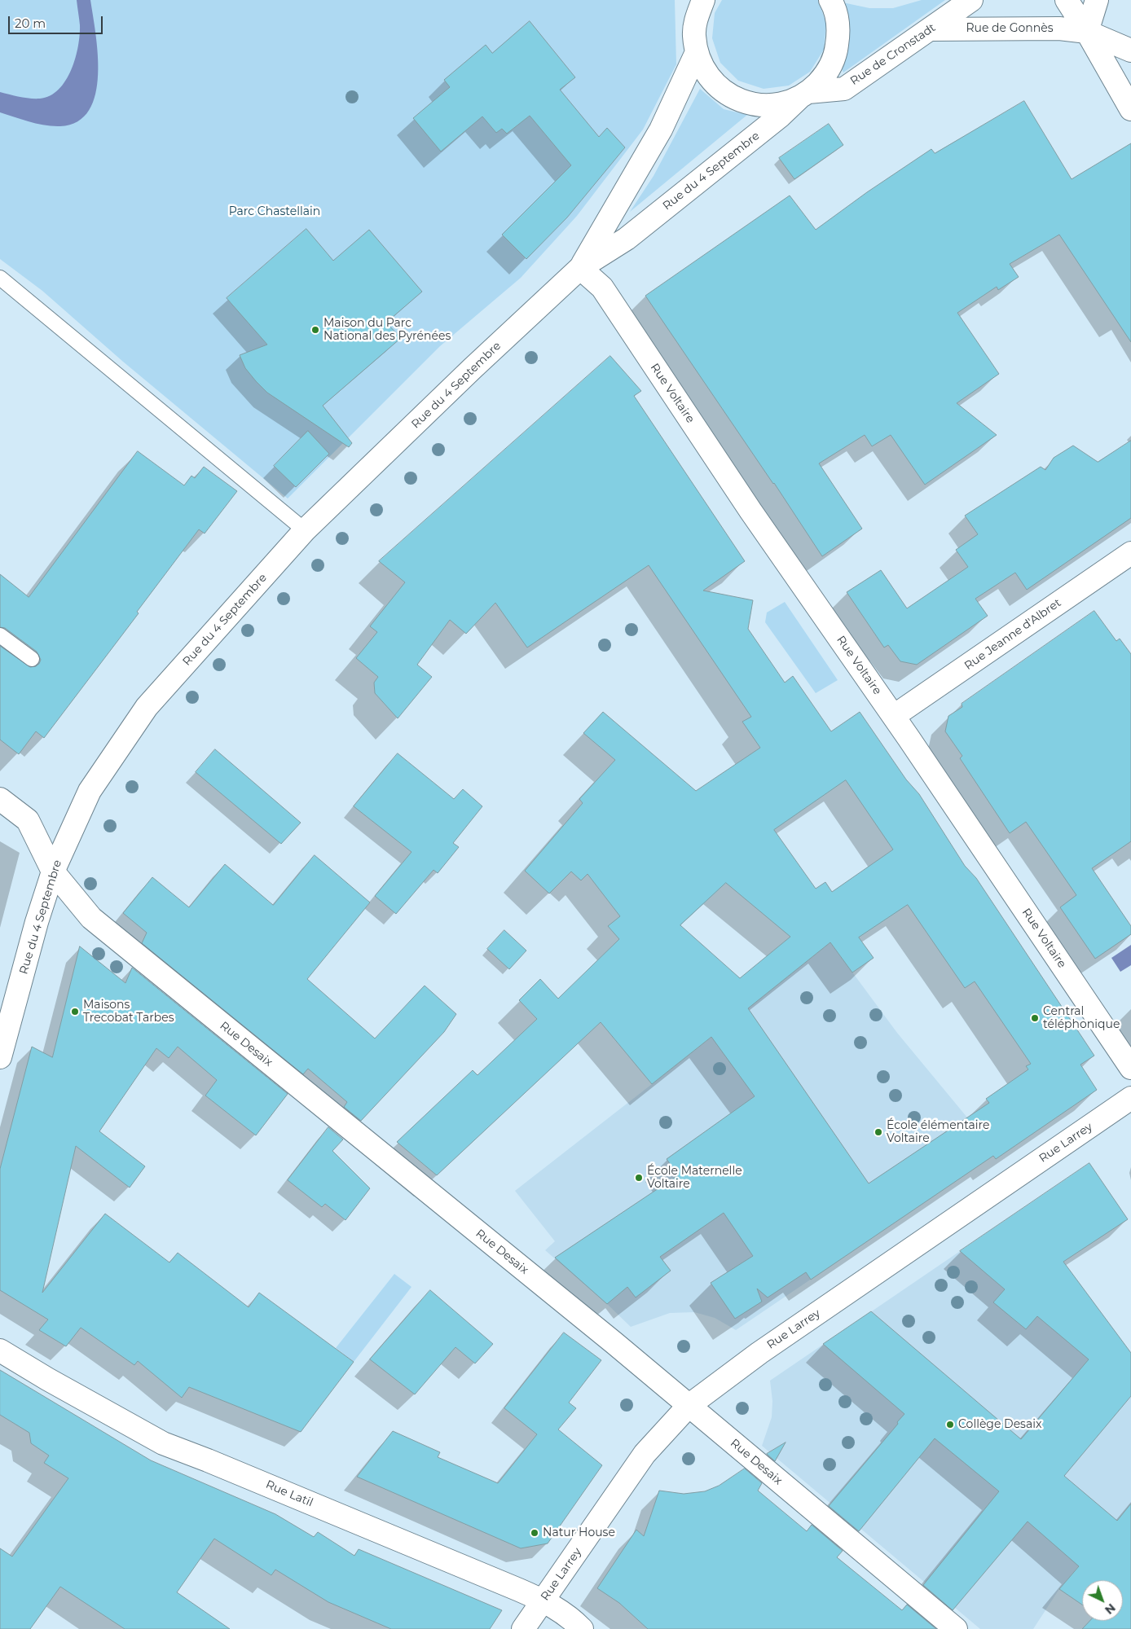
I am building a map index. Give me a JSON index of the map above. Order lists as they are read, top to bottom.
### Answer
{
  "streets": {
    "street": [
      "Rue de Gonnès",
      "Rue de Cronstadt",
      "Rue du 4 Septembre",
      "Rue Voltaire",
      "Rue Jeanne d'Albret",
      "Rue Desaix",
      "Rue Larrey",
      "Rue Latil"
    ]
  },
  "crossings": [
    ["Rue de Gonnès", "Rue de Cronstadt"],
    ["Rue de Cronstadt", "Rue du 4 Septembre"],
    ["Rue du 4 Septembre", "Rue Voltaire"],
    ["Rue du 4 Septembre", "Rue Desaix"],
    ["Rue Voltaire", "Rue Jeanne d'Albret"],
    ["Rue Desaix", "Rue Larrey"],
    ["Rue Larrey", "Rue Latil"]
  ],
  "parks": ["Parc Chastellain"],
  "places": [
    "Maison du Parc National des Pyrénées",
    "Maisons Trecobat Tarbes",
    "Central téléphonique",
    "École élémentaire Voltaire",
    "École Maternelle Voltaire",
    "Collège Desaix",
    "Natur House"
  ],
  "scale_bar": "20 m",
  "north": "bottom right"
}
